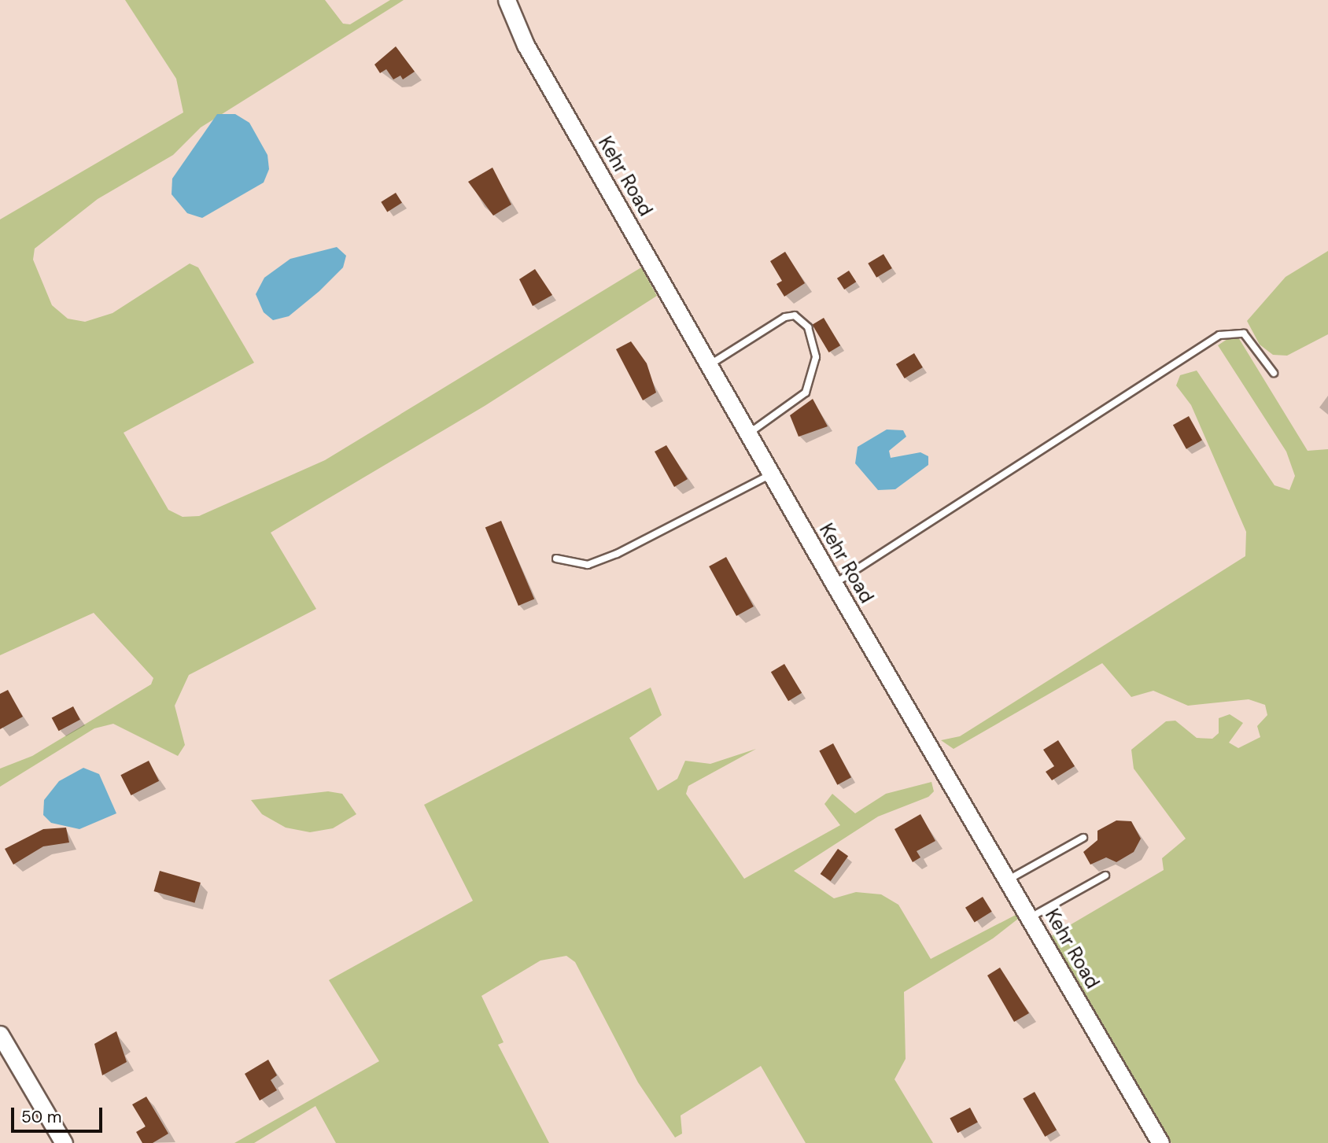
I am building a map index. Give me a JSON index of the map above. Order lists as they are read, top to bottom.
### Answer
{
  "streets": {
    "street": ["Kehr Road"]
  },
  "scale_bar": "50 m"
}
